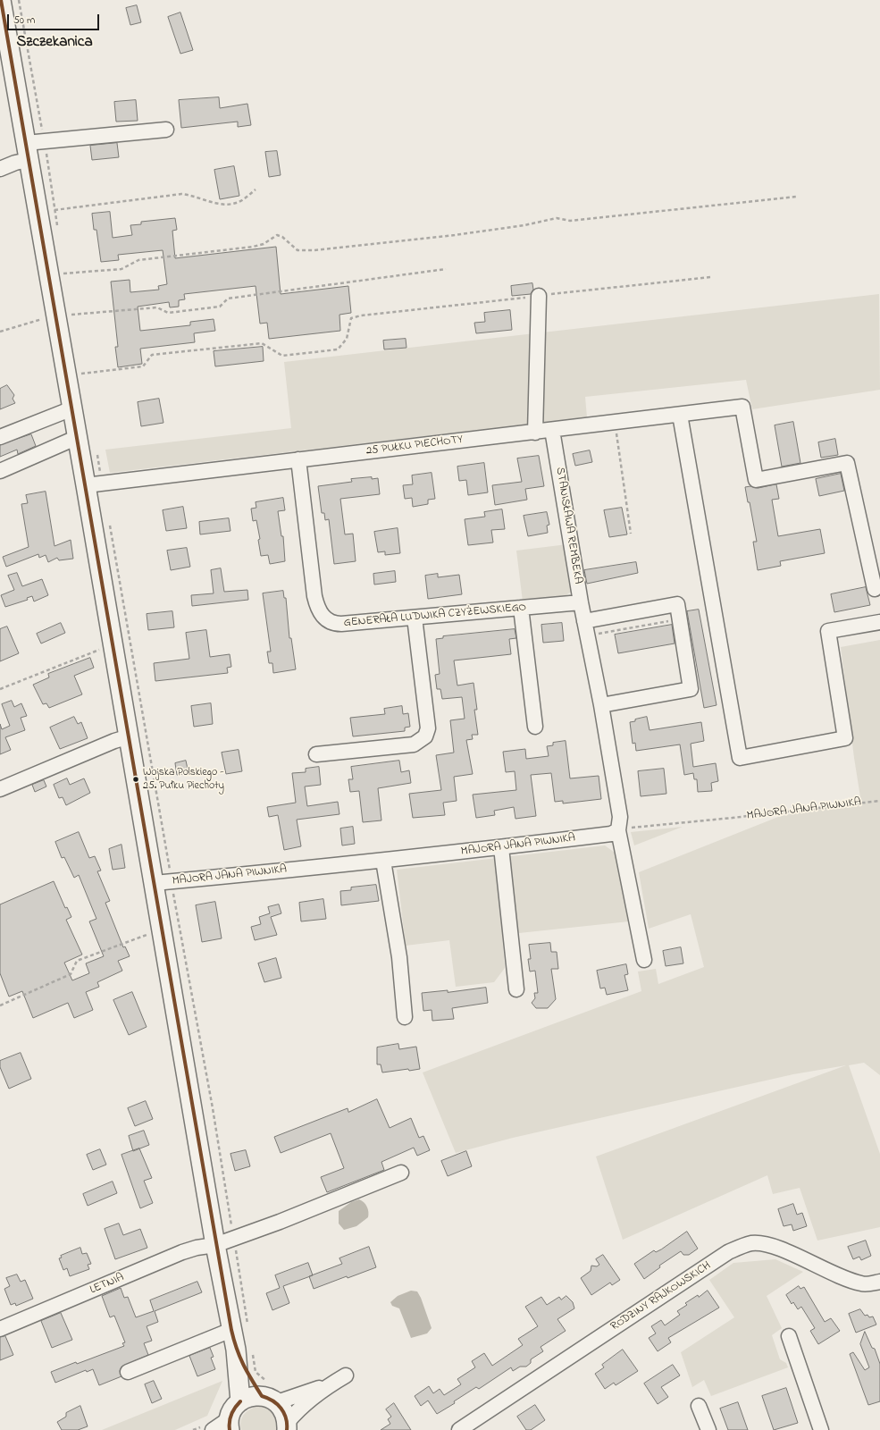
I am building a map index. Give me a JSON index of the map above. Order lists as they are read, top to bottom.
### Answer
{
  "streets": {
    "street": [
      "25 PUŁKU PIECHOTY",
      "STANISŁAWA REMBEKA",
      "GENERAŁA LUDWIKA CZYŻEWSKIEGO",
      "MAJORA JANA PIWNIKA",
      "LETNIA",
      "RODZINY RAJKOWSKICH"
    ]
  },
  "crossings": [
    ["25 PUŁKU PIECHOTY", "STANISŁAWA REMBEKA"],
    ["25 PUŁKU PIECHOTY", "GENERAŁA LUDWIKA CZYŻEWSKIEGO"],
    ["STANISŁAWA REMBEKA", "GENERAŁA LUDWIKA CZYŻEWSKIEGO"],
    ["STANISŁAWA REMBEKA", "MAJORA JANA PIWNIKA"]
  ],
  "districts": ["Szczekanica"],
  "places": ["Wojska Polskiego - 25. Pułku Piechoty"],
  "scale_bar": "50 m"
}
